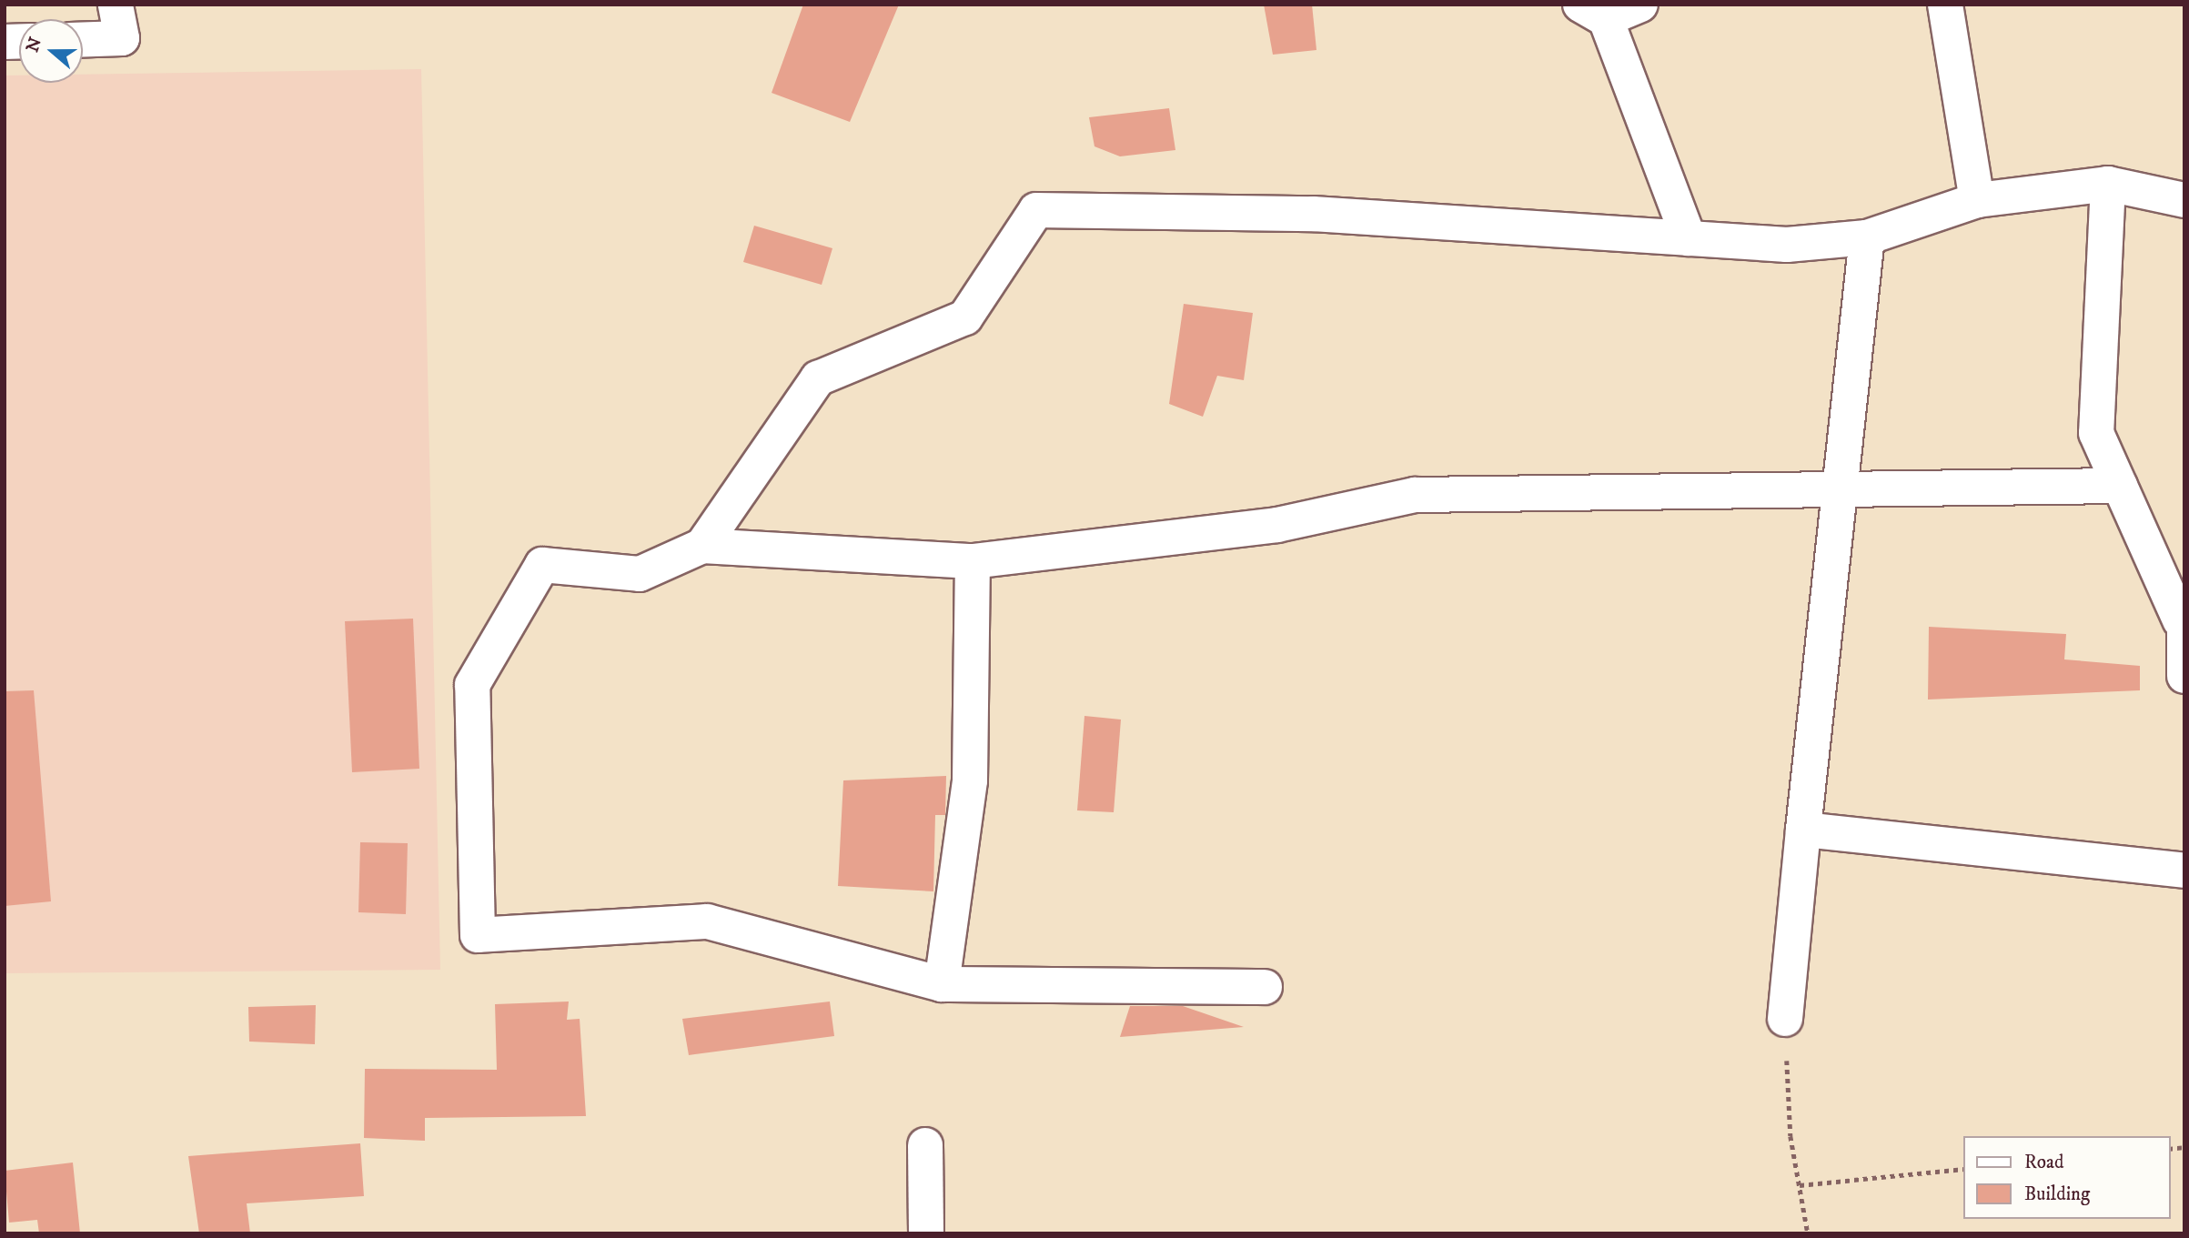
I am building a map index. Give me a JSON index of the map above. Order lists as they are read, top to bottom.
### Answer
{
  "legend": ["Road", "Building"],
  "north": "left"
}
